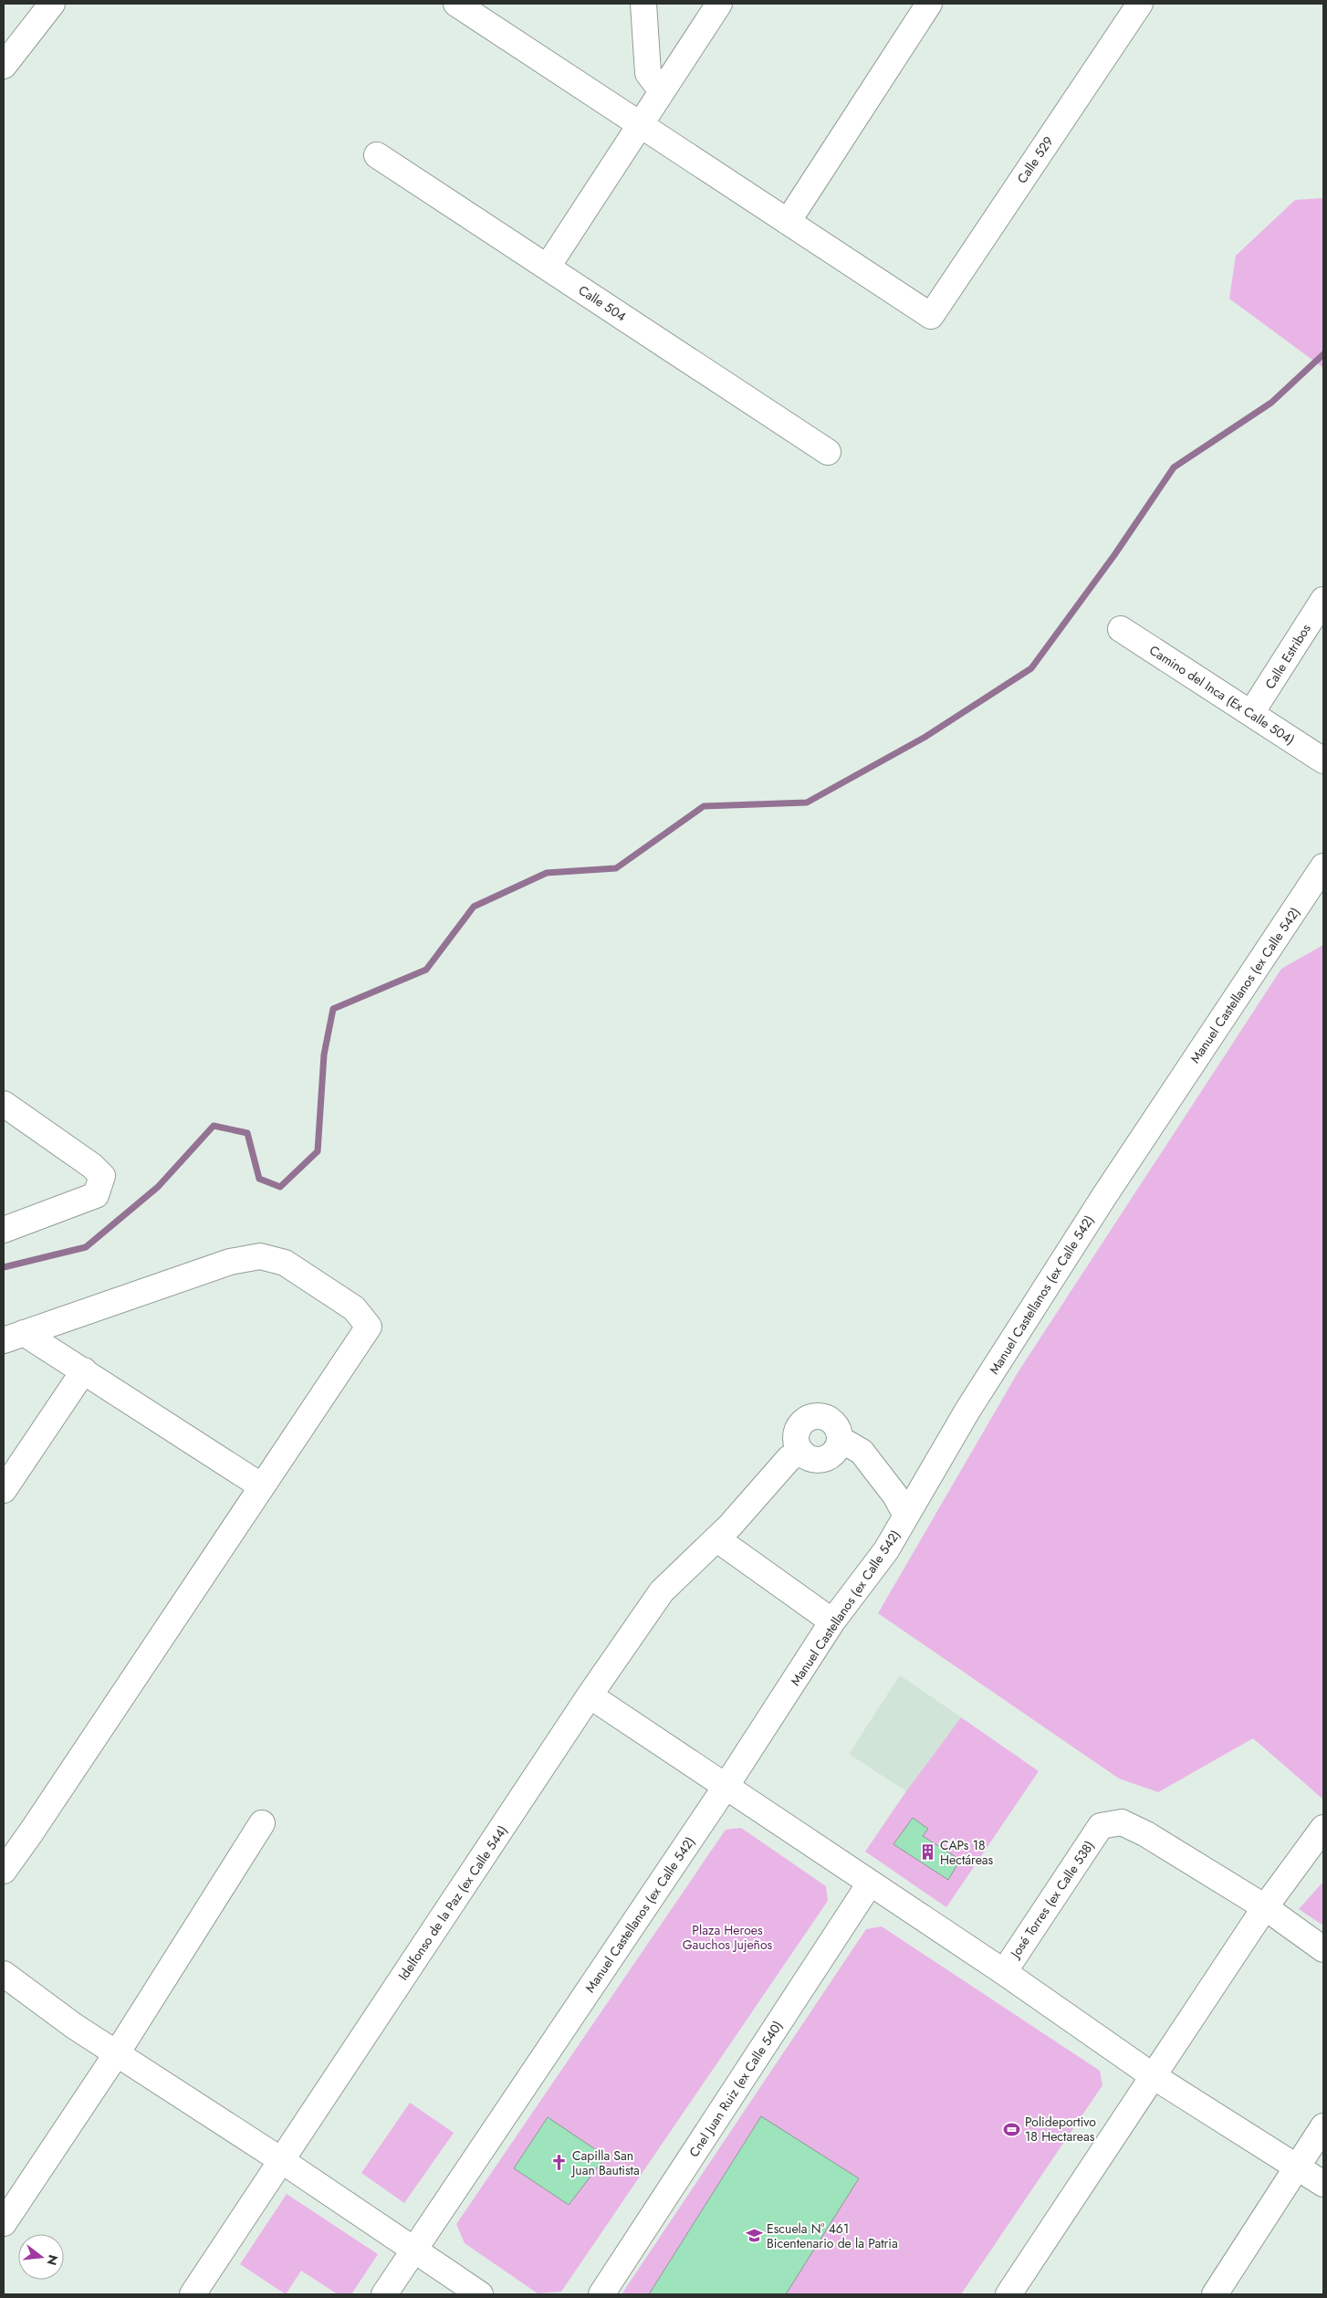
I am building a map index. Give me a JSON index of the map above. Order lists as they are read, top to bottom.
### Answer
{
  "streets": {
    "street": [
      "Calle 529",
      "Calle 504",
      "Calle Estribos",
      "Camino del Inca (Ex Calle 504)",
      "Manuel Castellanos (ex Calle 542)",
      "José Torres (ex Calle 538)",
      "Idelfonso de la Paz (ex Calle 544)",
      "Cnel Juan Ruiz (ex Calle 540)"
    ]
  },
  "crossings": [
    ["Calle Estribos", "Camino del Inca (Ex Calle 504)"]
  ],
  "parks": ["Plaza Heroes Gauchos Jujeños"],
  "places": {
    "building": ["CAPs 18 Hectáreas"],
    "sports": ["Polideportivo 18 Hectareas"],
    "church": ["Capilla San Juan Bautista"],
    "school or university": ["Escuela N° 461 Bicentenario de la Patria"]
  },
  "north": "right"
}
